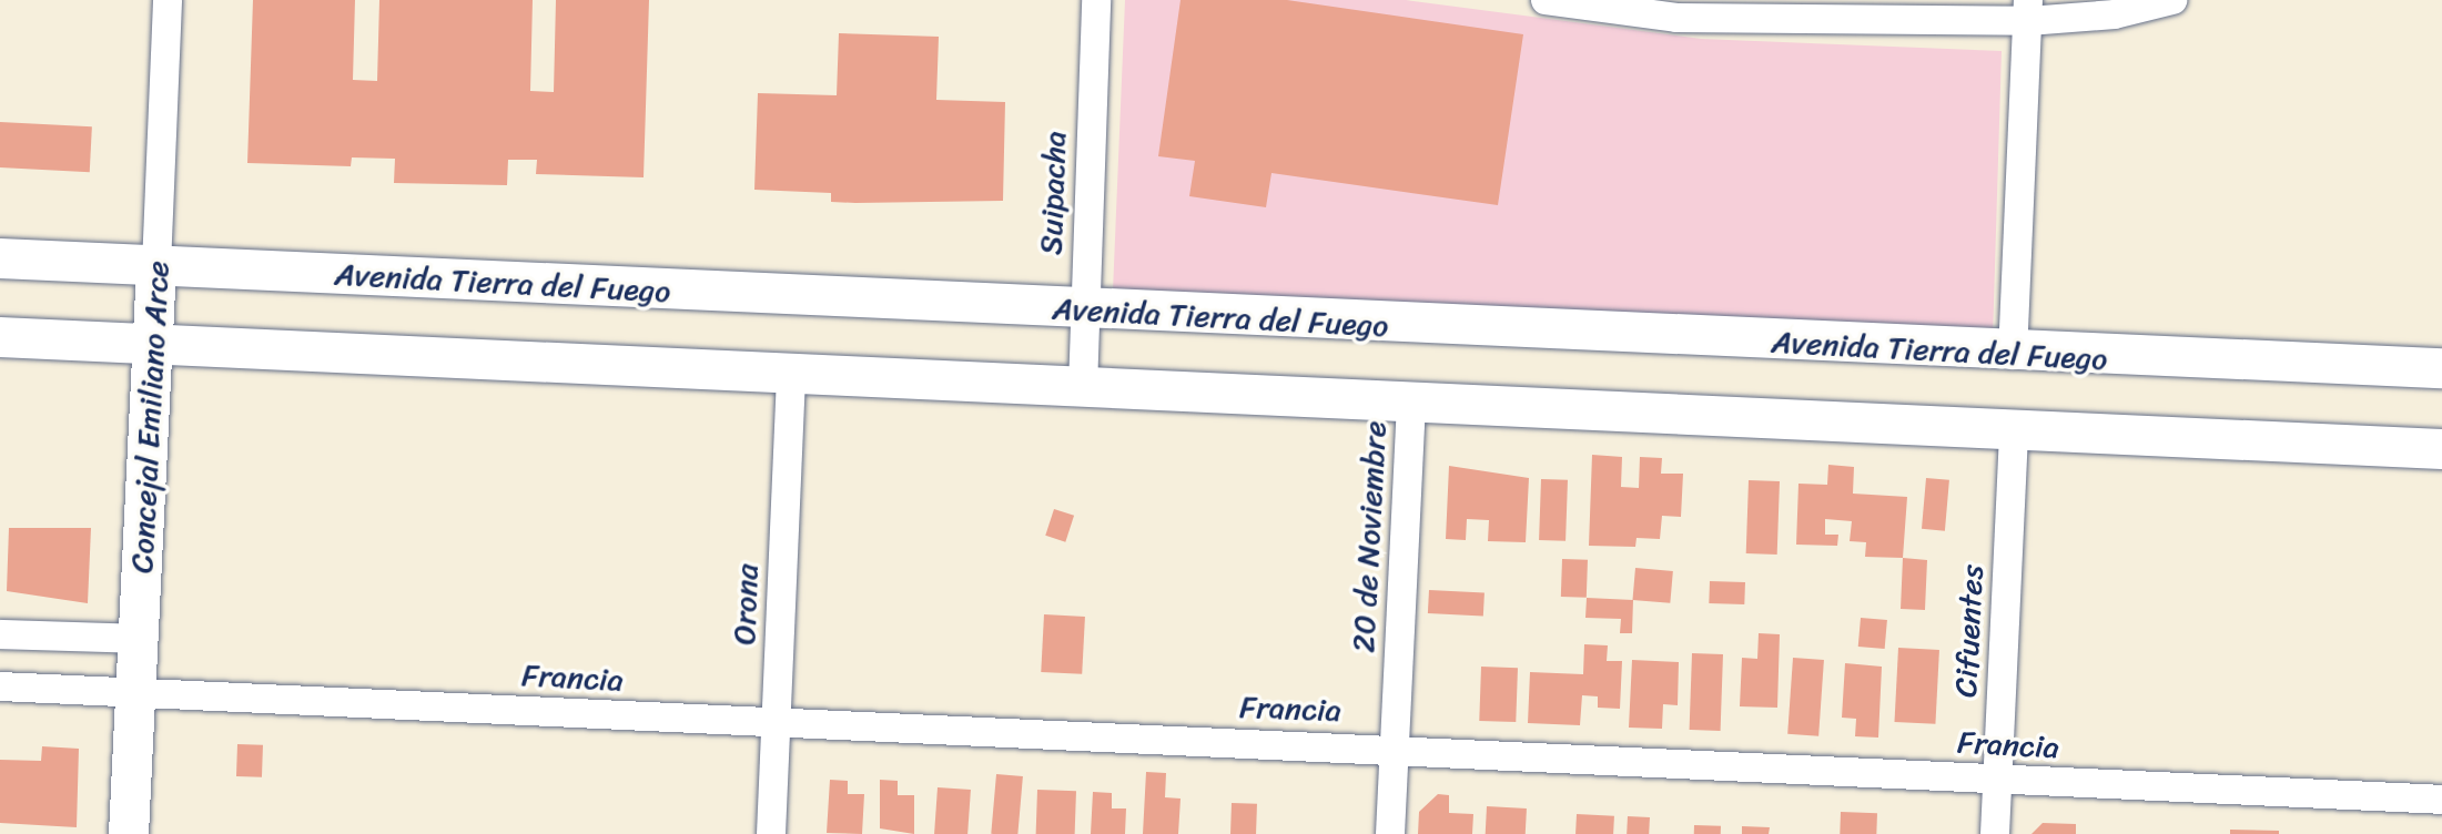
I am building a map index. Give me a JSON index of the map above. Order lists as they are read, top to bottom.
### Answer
{
  "streets": {
    "street": [
      "Suipacha",
      "Avenida Tierra del Fuego",
      "Concejal Emiliano Arce",
      "20 de Noviembre",
      "Orona",
      "Cifuentes",
      "Francia"
    ]
  },
  "crossings": [
    ["Suipacha", "Avenida Tierra del Fuego"],
    ["Avenida Tierra del Fuego", "Concejal Emiliano Arce"],
    ["Concejal Emiliano Arce", "Francia"],
    ["20 de Noviembre", "Francia"],
    ["Orona", "Francia"],
    ["Cifuentes", "Francia"]
  ]
}
